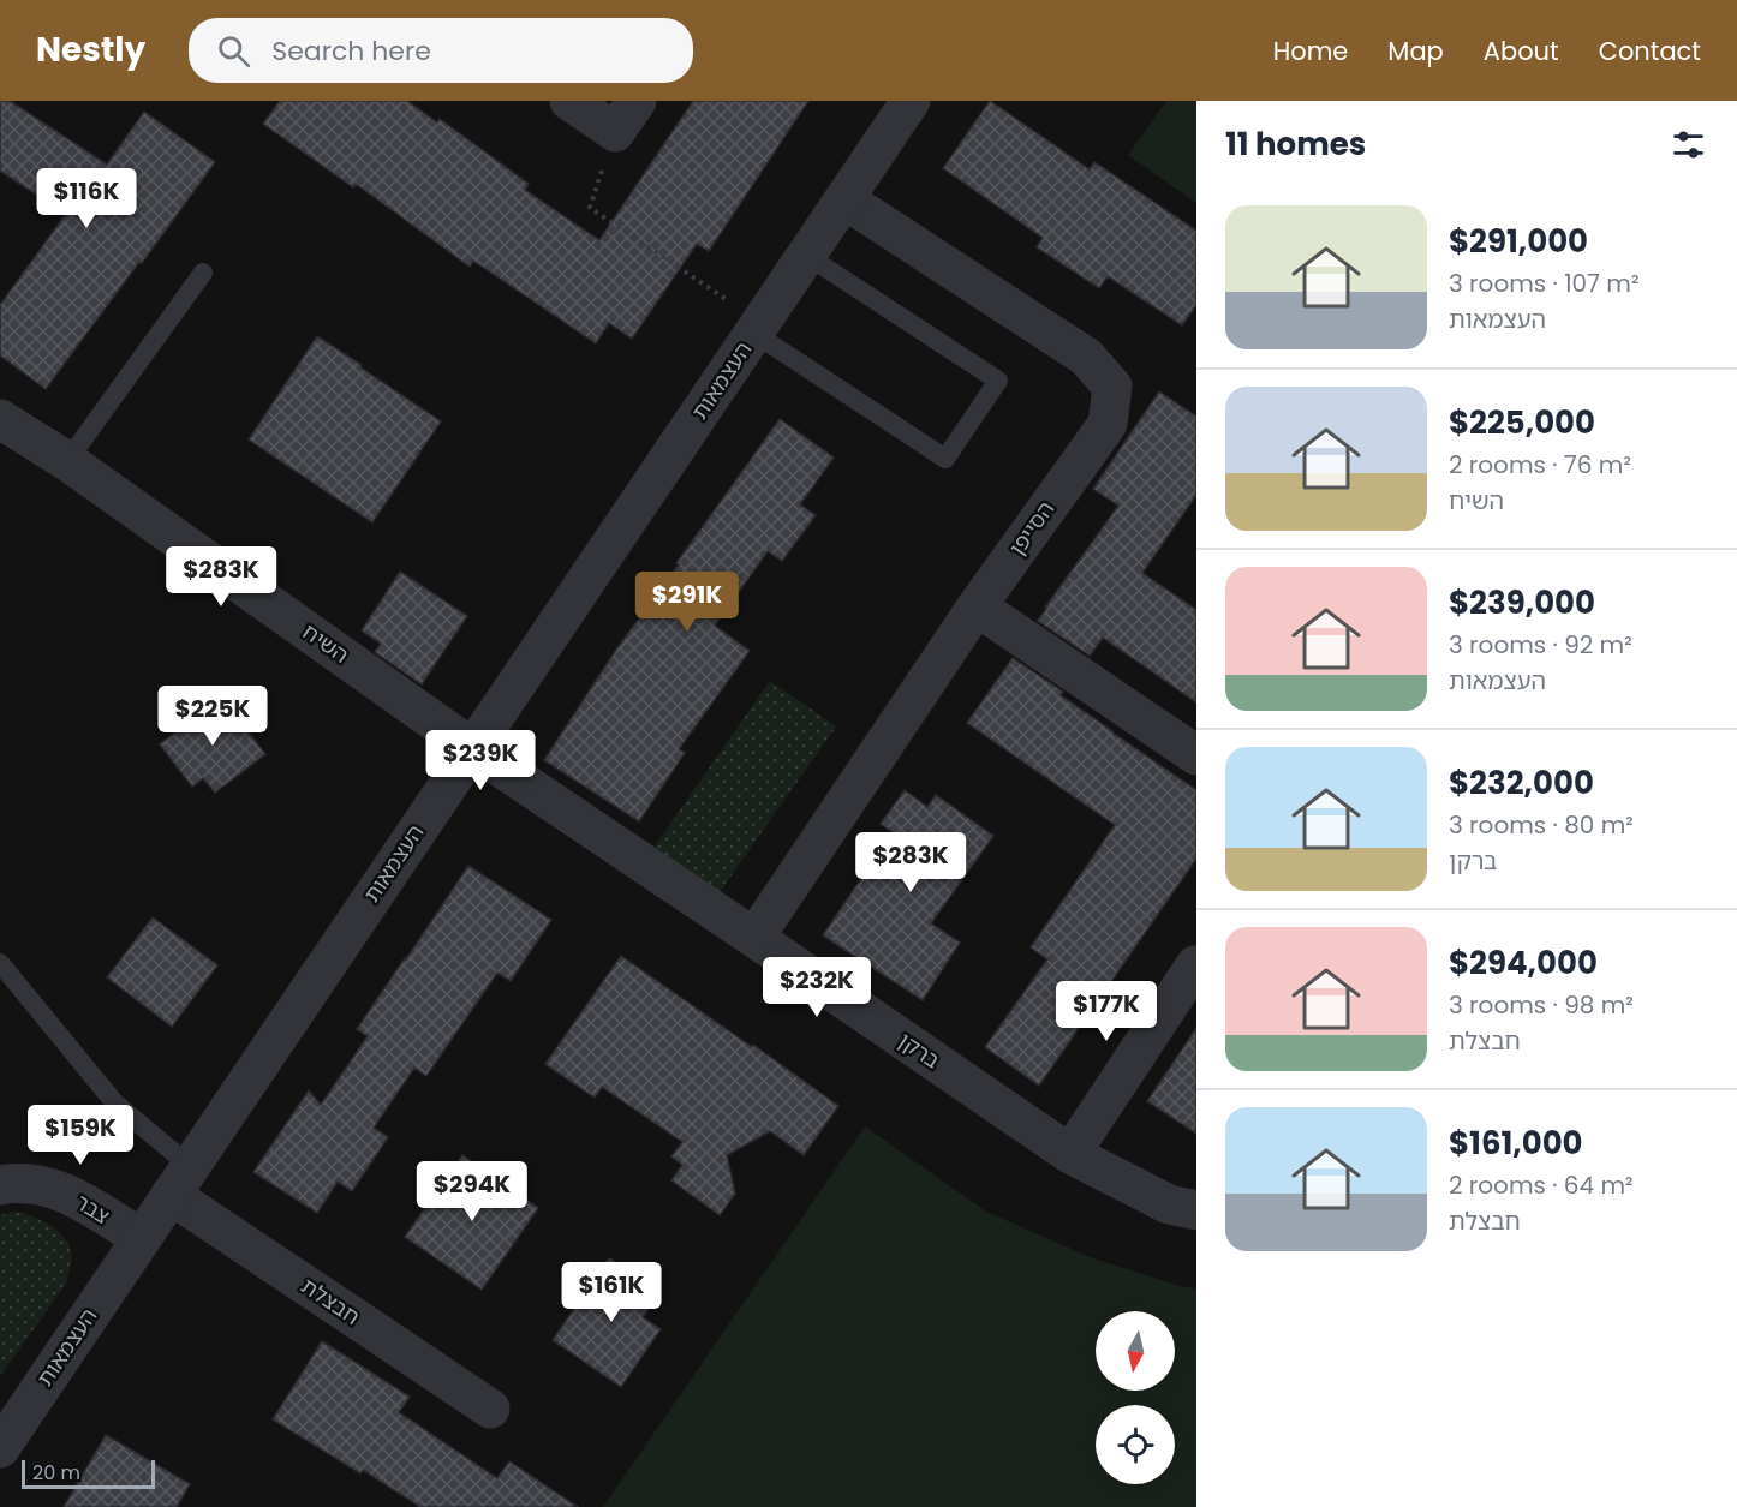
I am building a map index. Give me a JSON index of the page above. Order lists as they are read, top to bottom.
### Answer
{
  "streets": {
    "street": [
      "העצמאות",
      "הסייפן",
      "השיח",
      "ברקן",
      "צבר",
      "חבצלת"
    ]
  },
  "crossings": [
    ["העצמאות", "הסייפן"],
    ["העצמאות", "השיח"],
    ["העצמאות", "ברקן"],
    ["העצמאות", "צבר"],
    ["העצמאות", "חבצלת"],
    ["הסייפן", "ברקן"],
    ["השיח", "ברקן"]
  ],
  "scale_bar": "20 m",
  "north": "bottom",
  "page": {
    "header": "Nestly",
    "search": "Search here",
    "nav": [
      "Home",
      "Map",
      "About",
      "Contact"
    ],
    "heading": "11 homes",
    "price": [
      "$116K",
      "$283K",
      "$291K",
      "$225K",
      "$239K",
      "$283K",
      "$232K",
      "$177K",
      "$159K",
      "$294K",
      "$161K"
    ],
    "list": [
      {
        "name": "$291,000",
        "note": "3 rooms · 107 m² · העצמאות"
      },
      {
        "name": "$225,000",
        "note": "2 rooms · 76 m² · השיח"
      },
      {
        "name": "$239,000",
        "note": "3 rooms · 92 m² · העצמאות"
      },
      {
        "name": "$232,000",
        "note": "3 rooms · 80 m² · ברקן"
      },
      {
        "name": "$294,000",
        "note": "3 rooms · 98 m² · חבצלת"
      },
      {
        "name": "$161,000",
        "note": "2 rooms · 64 m² · חבצלת"
      }
    ],
    "scale": "20 m"
  }
}
